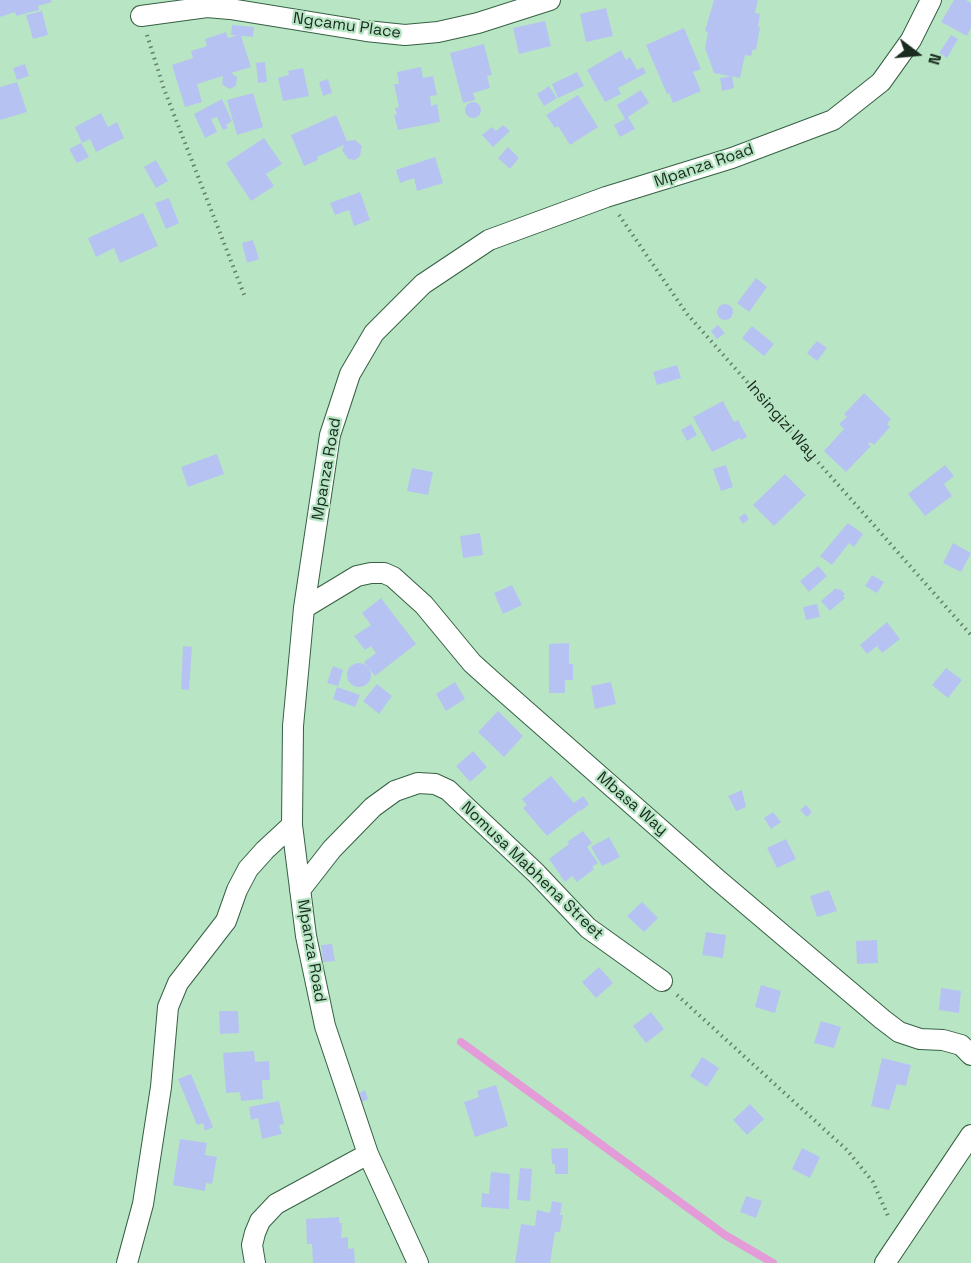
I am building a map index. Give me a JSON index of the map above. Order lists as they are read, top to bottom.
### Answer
{
  "streets": {
    "street": [
      "Ngcamu Place",
      "Mpanza Road",
      "Mbasa Way",
      "Nomusa Mabhena Street"
    ],
    "path": ["Insingizi Way"]
  },
  "crossings": [
    ["Mpanza Road", "Insingizi Way"],
    ["Mpanza Road", "Mbasa Way"],
    ["Mpanza Road", "Nomusa Mabhena Street"]
  ],
  "north": "right"
}
